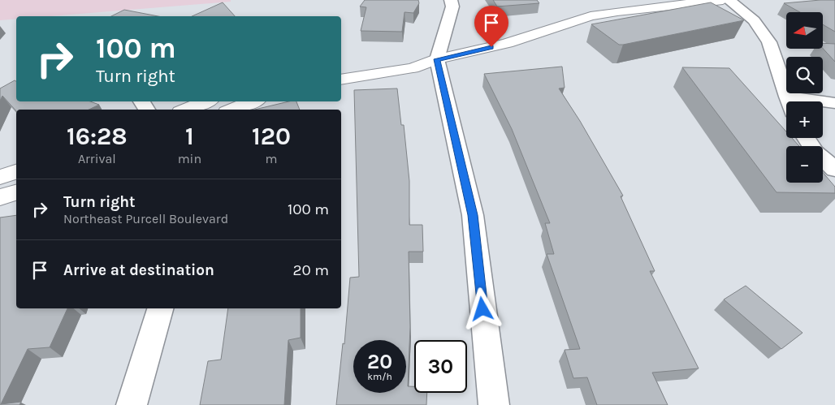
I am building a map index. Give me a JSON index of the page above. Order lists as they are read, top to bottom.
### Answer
{
  "north": "left",
  "page": {
    "map_buttons": ["+", "−"],
    "turn": ["100 m", "Turn right"],
    "eta": [
      "16:28",
      "Arrival",
      "1",
      "min",
      "120",
      "m"
    ],
    "list": [
      {
        "name": "Turn right",
        "note": "Northeast Purcell Boulevard",
        "value": "100 m"
      },
      {
        "name": "Arrive at destination",
        "value": "20 m"
      }
    ],
    "speed": "20 km/h",
    "limit": "30"
  }
}
